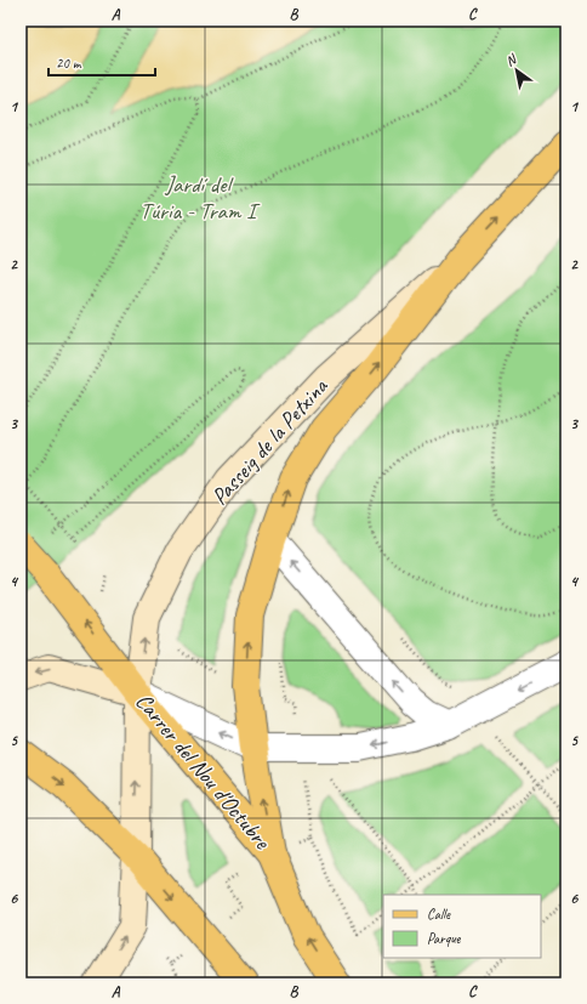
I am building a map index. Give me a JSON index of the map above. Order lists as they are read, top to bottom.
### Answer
{
  "streets": {
    "main road": ["Passeig de la Petxina", "Carrer del Nou d'Octubre"]
  },
  "crossings": [
    ["Passeig de la Petxina", "Carrer del Nou d'Octubre"]
  ],
  "one_way": ["Passeig de la Petxina"],
  "parks": ["Jardí del Túria - Tram I"],
  "legend": ["Calle", "Parque"],
  "scale_bar": "20 m",
  "north": "top left",
  "grid": {
    "columns": ["A", "B", "C"],
    "rows": [
      "1",
      "2",
      "3",
      "4",
      "5",
      "6"
    ]
  }
}
